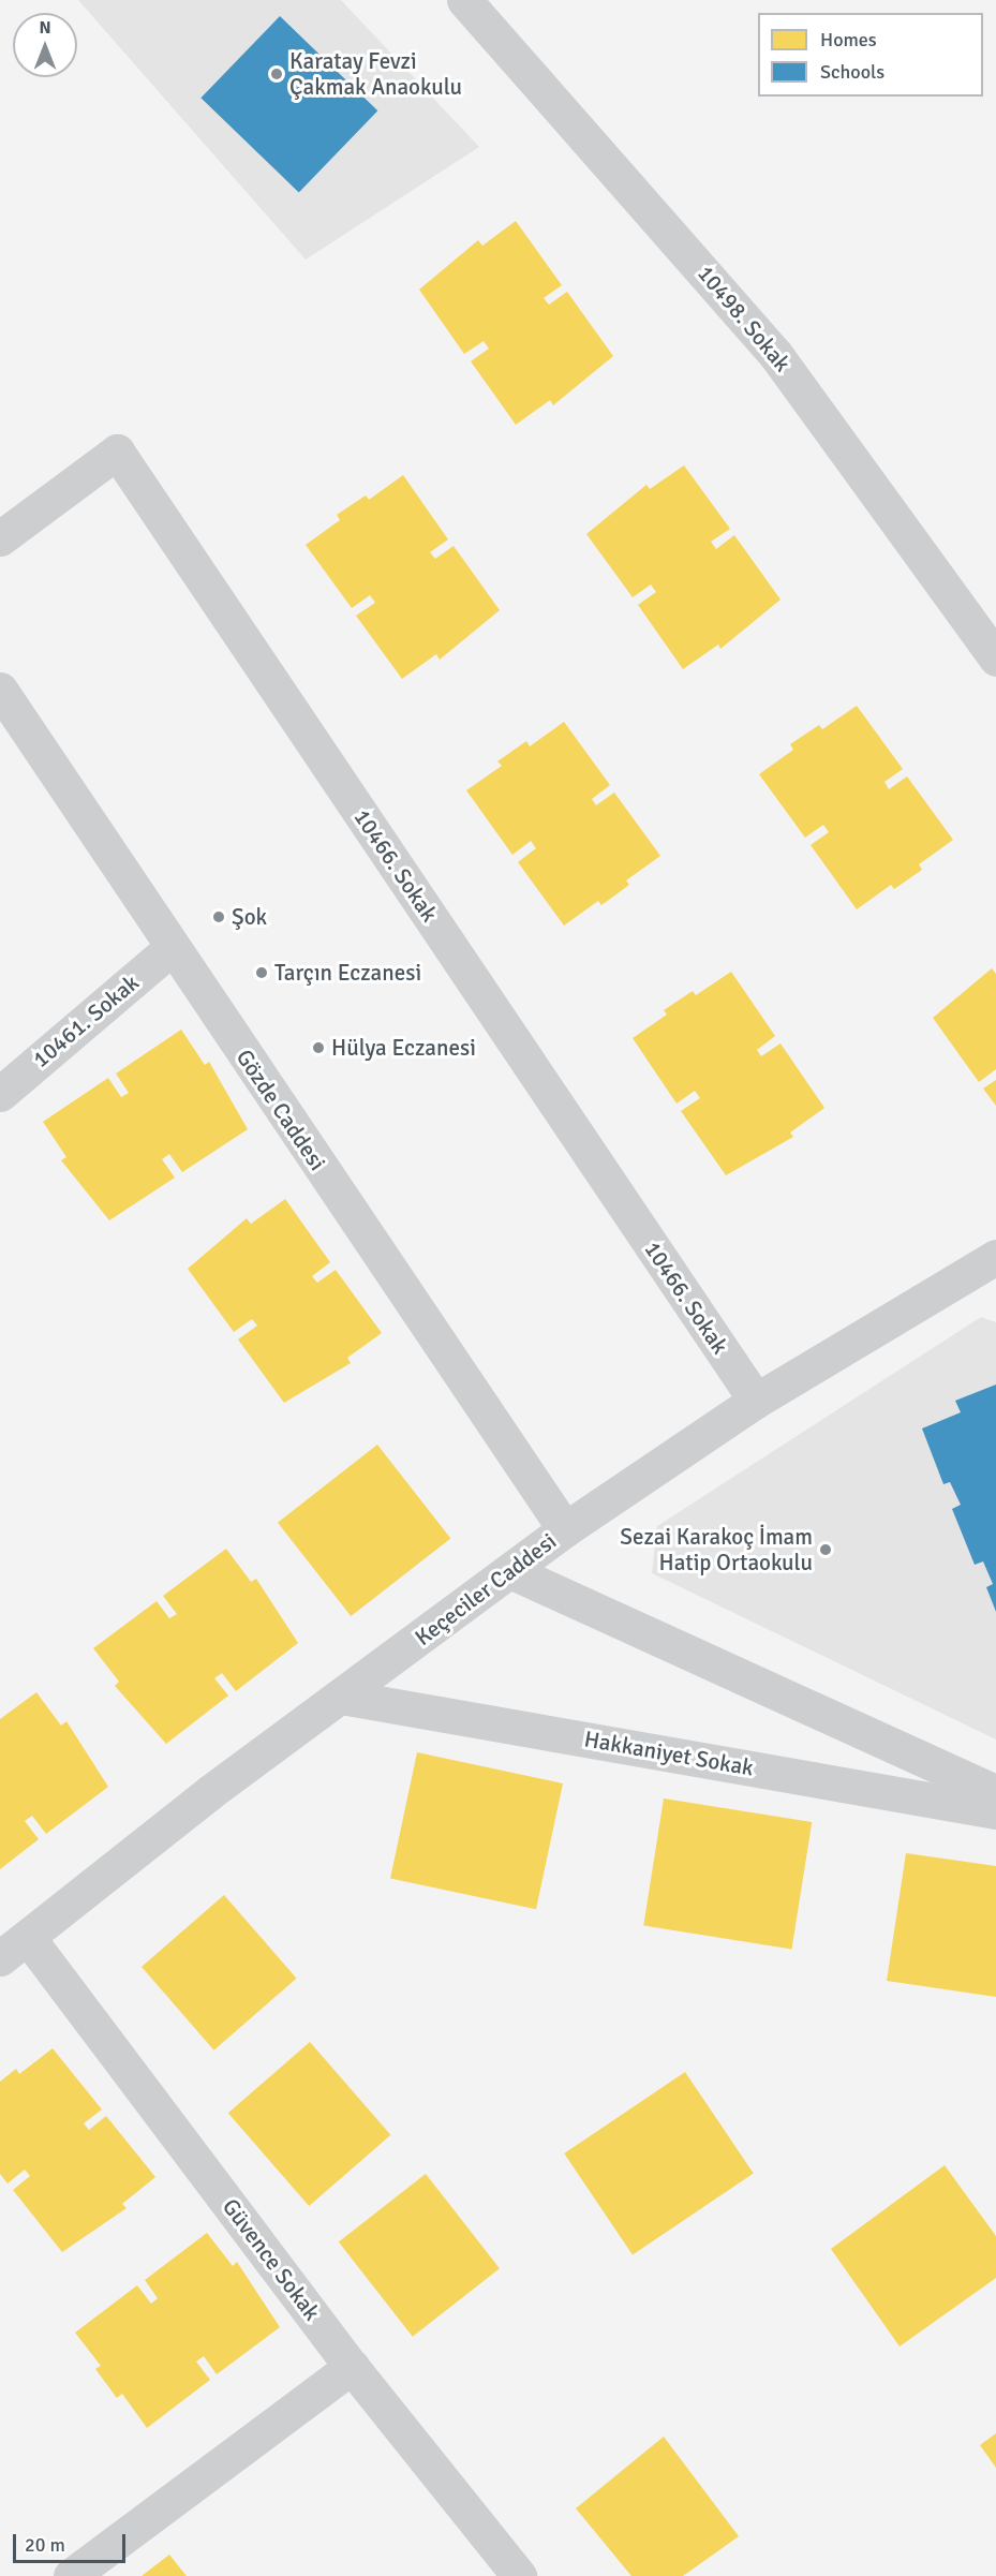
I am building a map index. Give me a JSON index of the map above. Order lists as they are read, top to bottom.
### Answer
{
  "streets": {
    "street": [
      "10498. Sokak",
      "10466. Sokak",
      "10461. Sokak",
      "Gözde Caddesi",
      "Keçeciler Caddesi",
      "Hakkaniyet Sokak",
      "Güvence Sokak"
    ]
  },
  "crossings": [
    ["10466. Sokak", "Keçeciler Caddesi"],
    ["10461. Sokak", "Gözde Caddesi"],
    ["Gözde Caddesi", "Keçeciler Caddesi"],
    ["Keçeciler Caddesi", "Hakkaniyet Sokak"],
    ["Keçeciler Caddesi", "Güvence Sokak"]
  ],
  "places": [
    "Karatay Fevzi Çakmak Anaokulu",
    "Şok",
    "Tarçın Eczanesi",
    "Hülya Eczanesi",
    "Sezai Karakoç İmam Hatip Ortaokulu"
  ],
  "legend": ["Homes", "Schools"],
  "scale_bar": "20 m",
  "north": "top"
}
